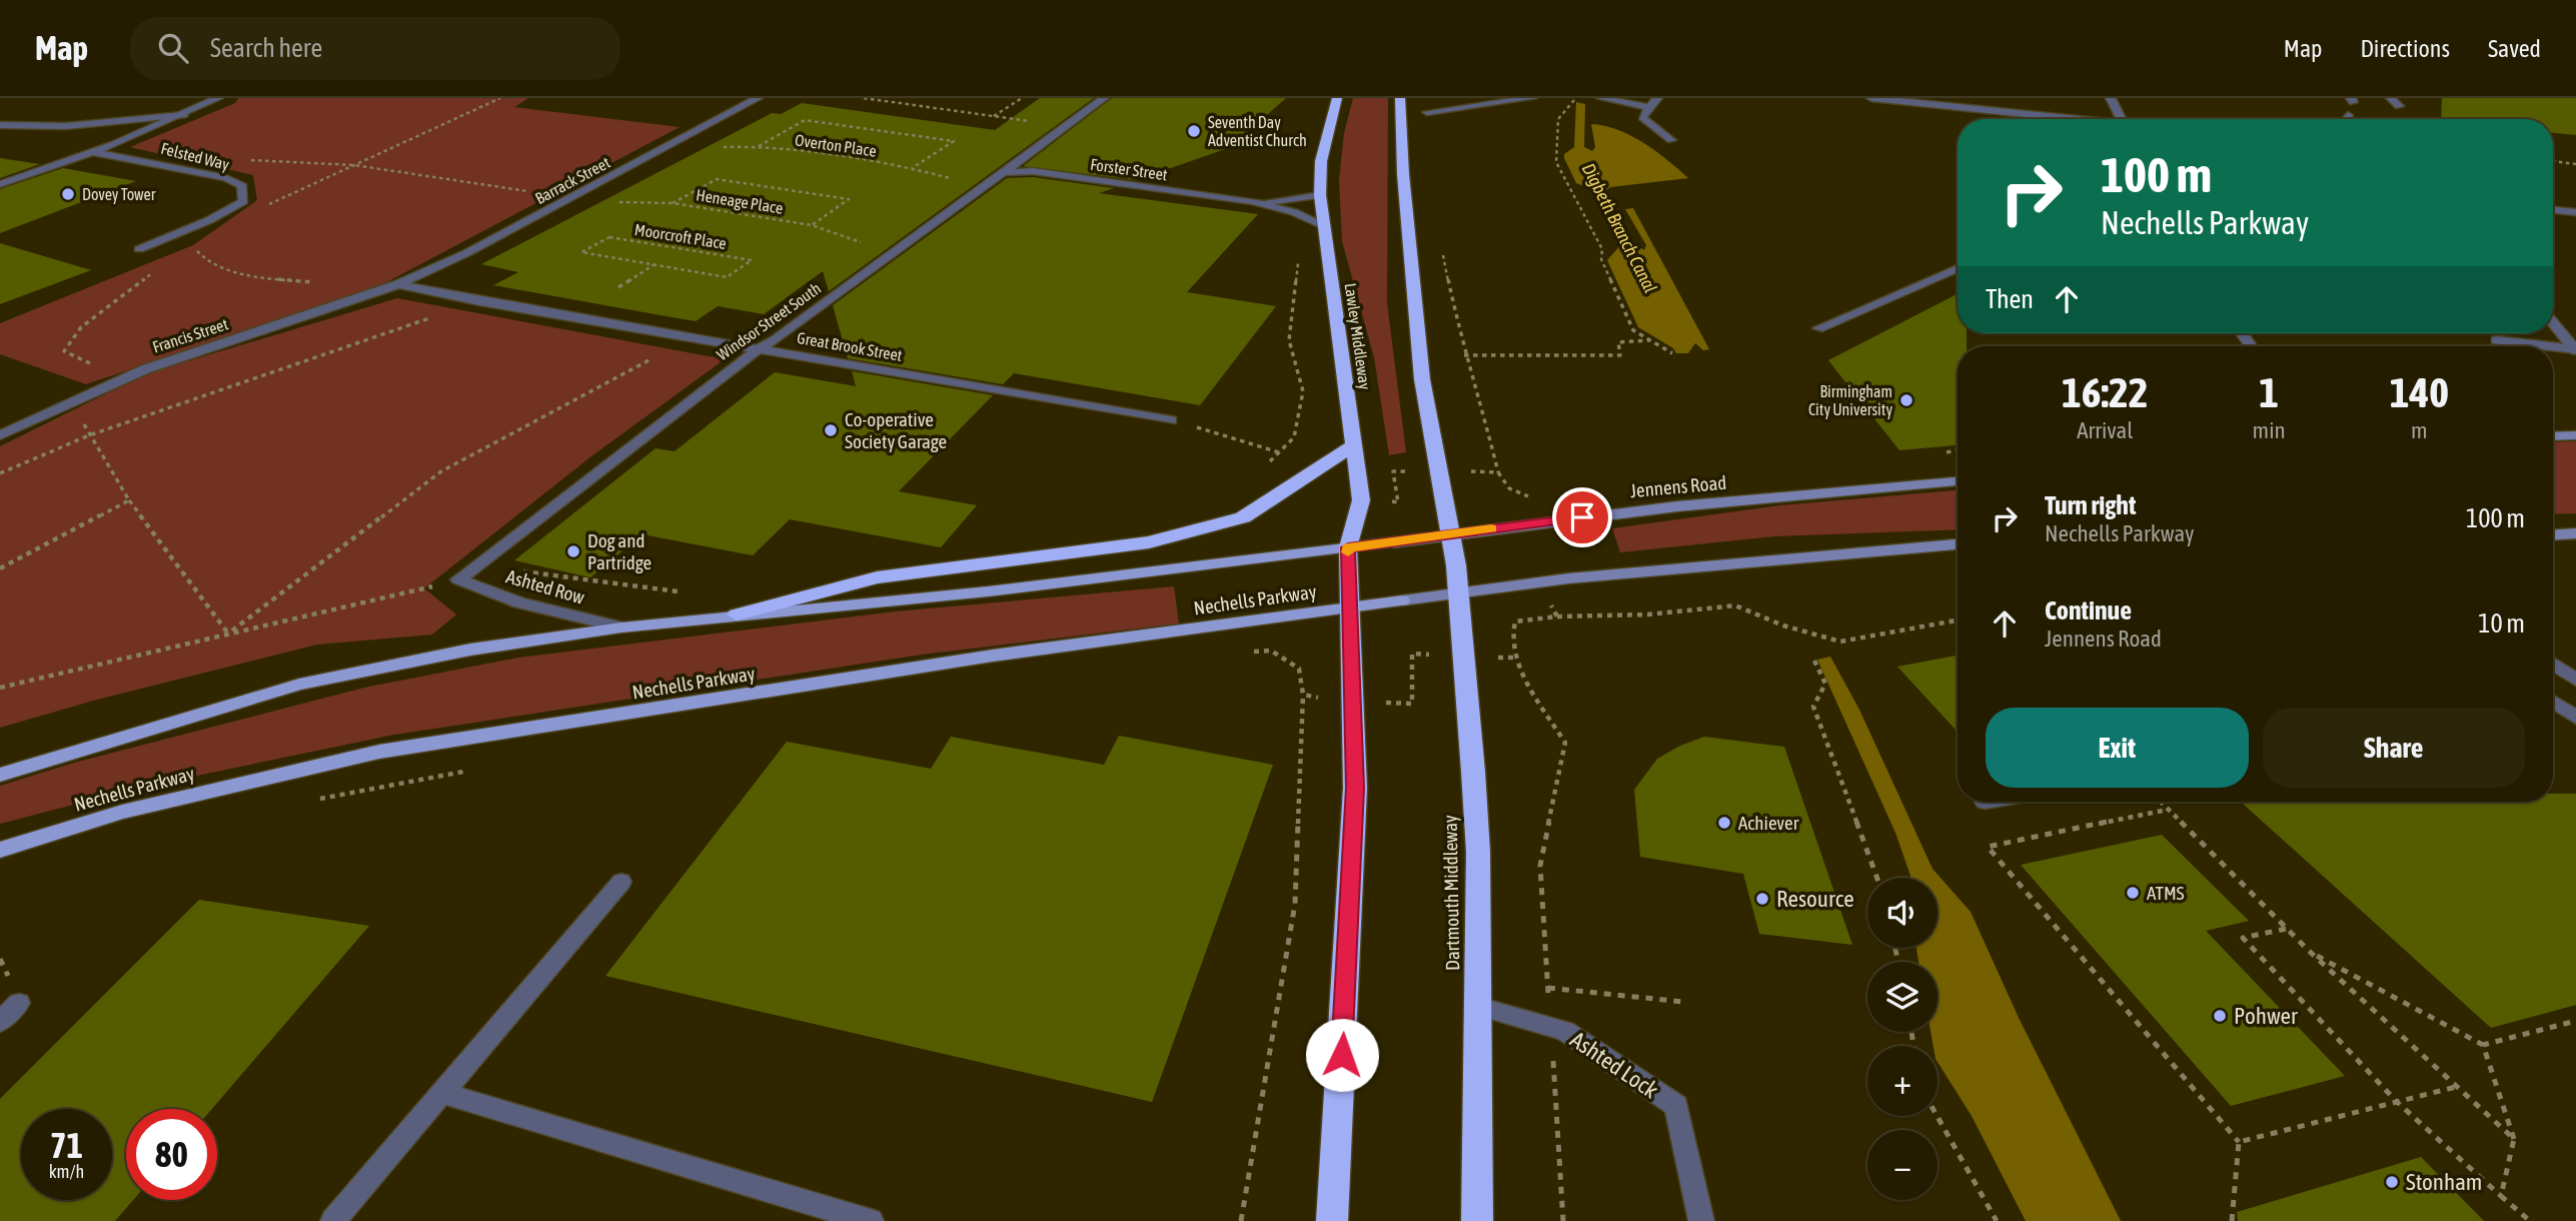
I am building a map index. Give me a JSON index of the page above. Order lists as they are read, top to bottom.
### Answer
{
  "streets": {
    "highway": ["Lawley Middleway", "Dartmouth Middleway"],
    "main road": ["Jennens Road", "Nechells Parkway"],
    "street": [
      "Felsted Way",
      "Forster Street",
      "Barrack Street",
      "Windsor Street South",
      "Francis Street",
      "Great Brook Street",
      "Ashted Row",
      "Ashted Lock"
    ],
    "path": ["Overton Place", "Heneage Place", "Moorcroft Place"]
  },
  "crossings": [
    ["Overton Place", "Barrack Street"],
    ["Overton Place", "Windsor Street South"],
    ["Forster Street", "Windsor Street South"],
    ["Forster Street", "Lawley Middleway"],
    ["Barrack Street", "Heneage Place"],
    ["Barrack Street", "Francis Street"],
    ["Barrack Street", "Great Brook Street"],
    ["Heneage Place", "Windsor Street South"],
    ["Windsor Street South", "Great Brook Street"],
    ["Windsor Street South", "Ashted Row"],
    ["Francis Street", "Great Brook Street"],
    ["Lawley Middleway", "Nechells Parkway"],
    ["Jennens Road", "Nechells Parkway"],
    ["Jennens Road", "Dartmouth Middleway"],
    ["Ashted Row", "Nechells Parkway"],
    ["Nechells Parkway", "Dartmouth Middleway"],
    ["Dartmouth Middleway", "Ashted Lock"]
  ],
  "water": ["Digbeth Branch Canal"],
  "places": [
    "Seventh Day Adventist Church",
    "Dovey Tower",
    "Birmingham City University",
    "Co-operative Society Garage",
    "Dog and Partridge",
    "Achiever",
    "ATMS",
    "Resource",
    "Pohwer",
    "Stonham"
  ],
  "page": {
    "header": "Map",
    "search": "Search here",
    "nav": ["Map", "Directions", "Saved"],
    "turn": ["100 m", "Nechells Parkway"],
    "then": "Then",
    "eta": [
      "16:22",
      "Arrival",
      "1",
      "min",
      "140",
      "m"
    ],
    "list": [
      {
        "name": "Turn right",
        "note": "Nechells Parkway",
        "value": "100 m"
      },
      {
        "name": "Continue",
        "note": "Jennens Road",
        "value": "10 m"
      }
    ],
    "buttons": ["Exit", "Share"],
    "map_buttons": ["+", "−"],
    "speed": "71 km/h",
    "limit": "80"
  }
}
